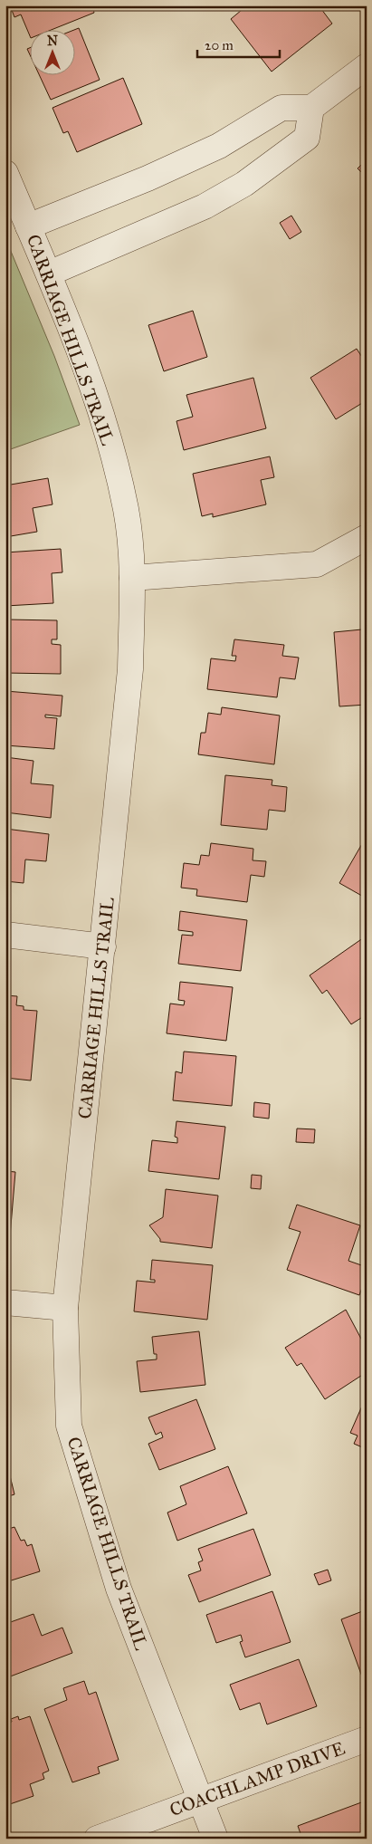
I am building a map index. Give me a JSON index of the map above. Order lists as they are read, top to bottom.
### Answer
{
  "streets": {
    "street": ["CARRIAGE HILLS TRAIL", "COACHLAMP DRIVE"]
  },
  "crossings": [
    ["CARRIAGE HILLS TRAIL", "COACHLAMP DRIVE"]
  ],
  "scale_bar": "20 m",
  "north": "top"
}
